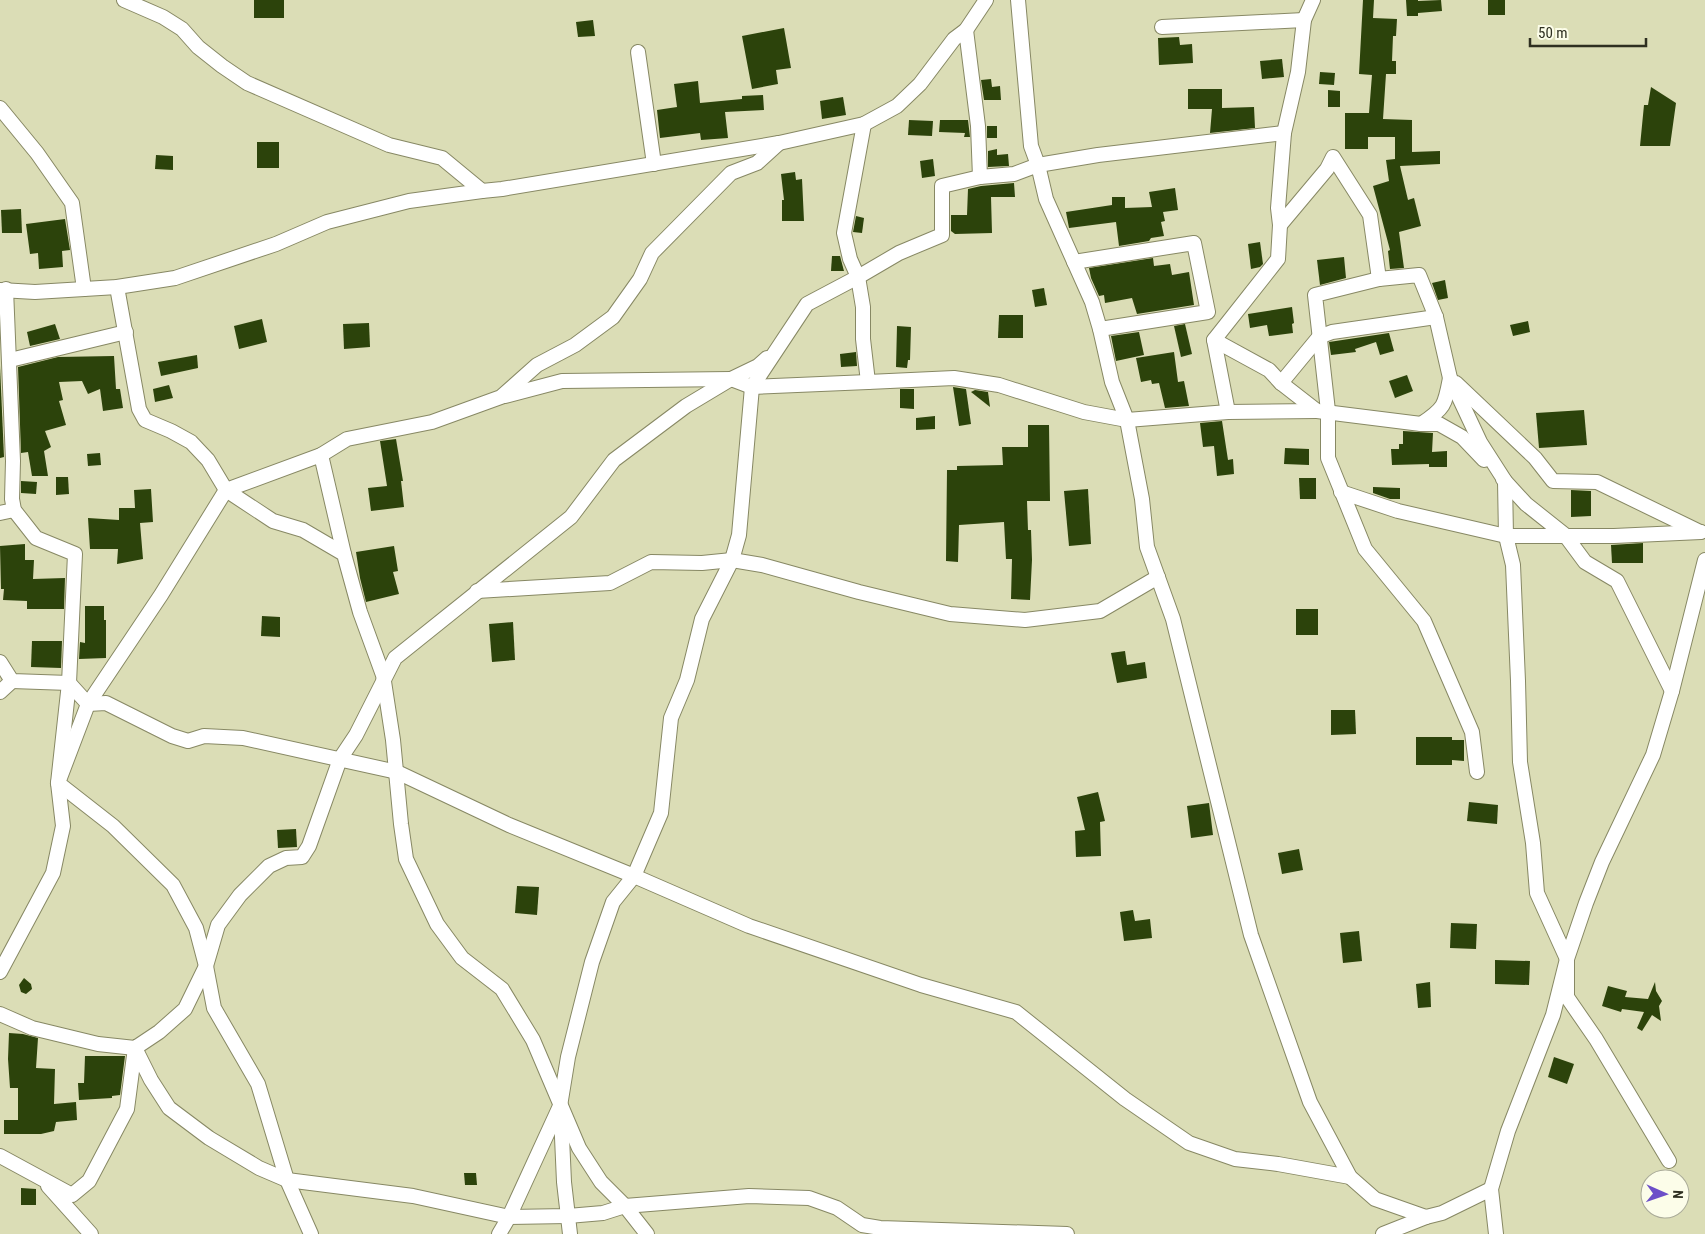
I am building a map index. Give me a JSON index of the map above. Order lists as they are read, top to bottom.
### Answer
{
  "scale_bar": "50 m",
  "north": "right"
}
